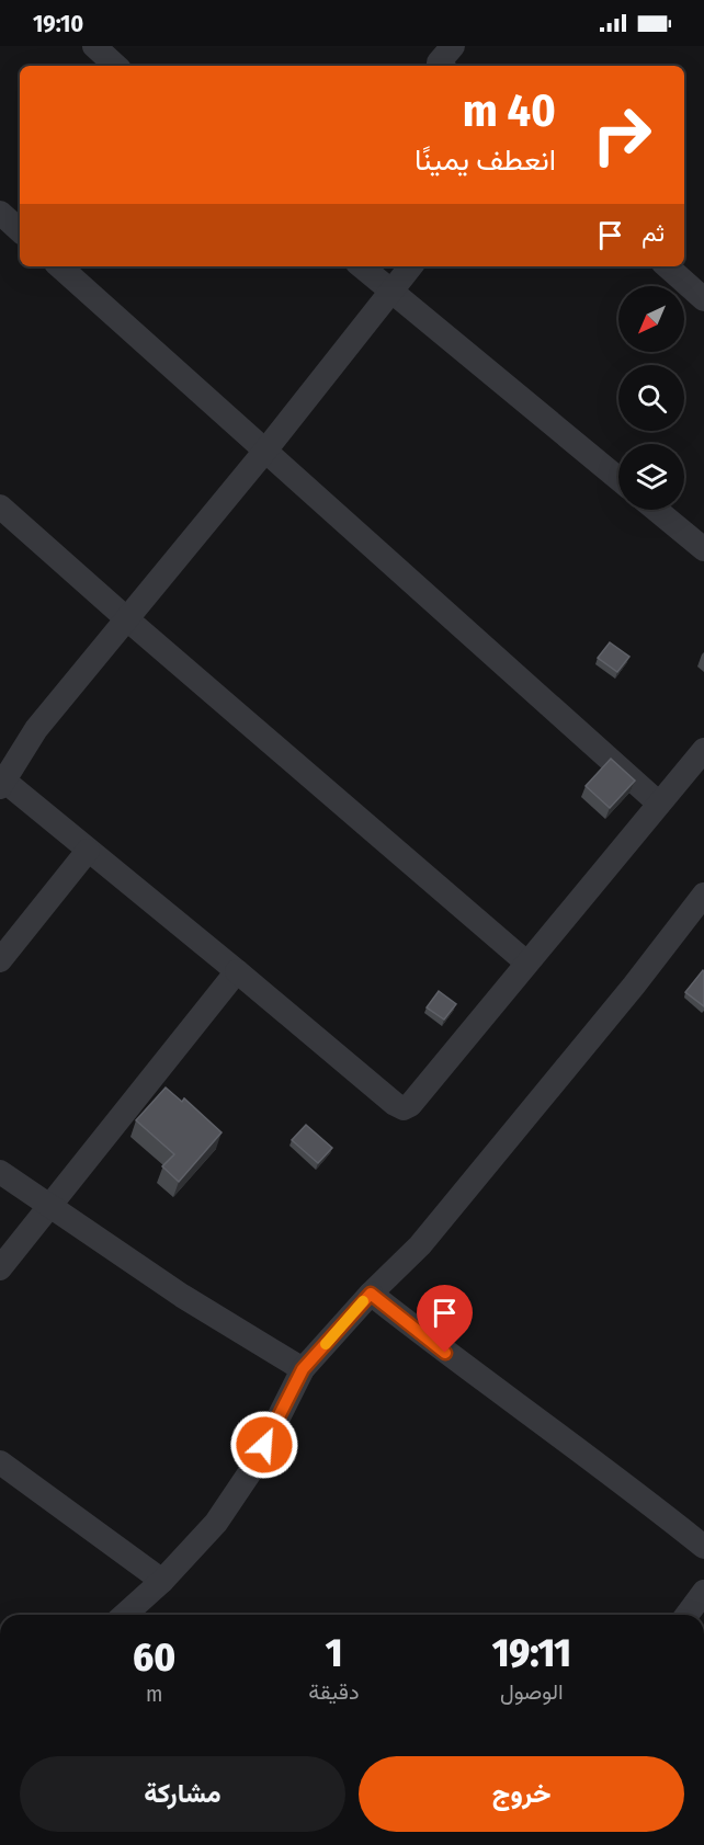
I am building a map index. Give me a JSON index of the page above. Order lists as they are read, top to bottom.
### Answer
{
  "north": "bottom left",
  "page": {
    "status": "19:10",
    "turn": ["40 m", "انعطف يمينًا"],
    "then": "ثم",
    "eta": [
      "19:11",
      "الوصول",
      "1",
      "دقيقة",
      "60",
      "m"
    ],
    "buttons": ["خروج", "مشاركة"]
  }
}
